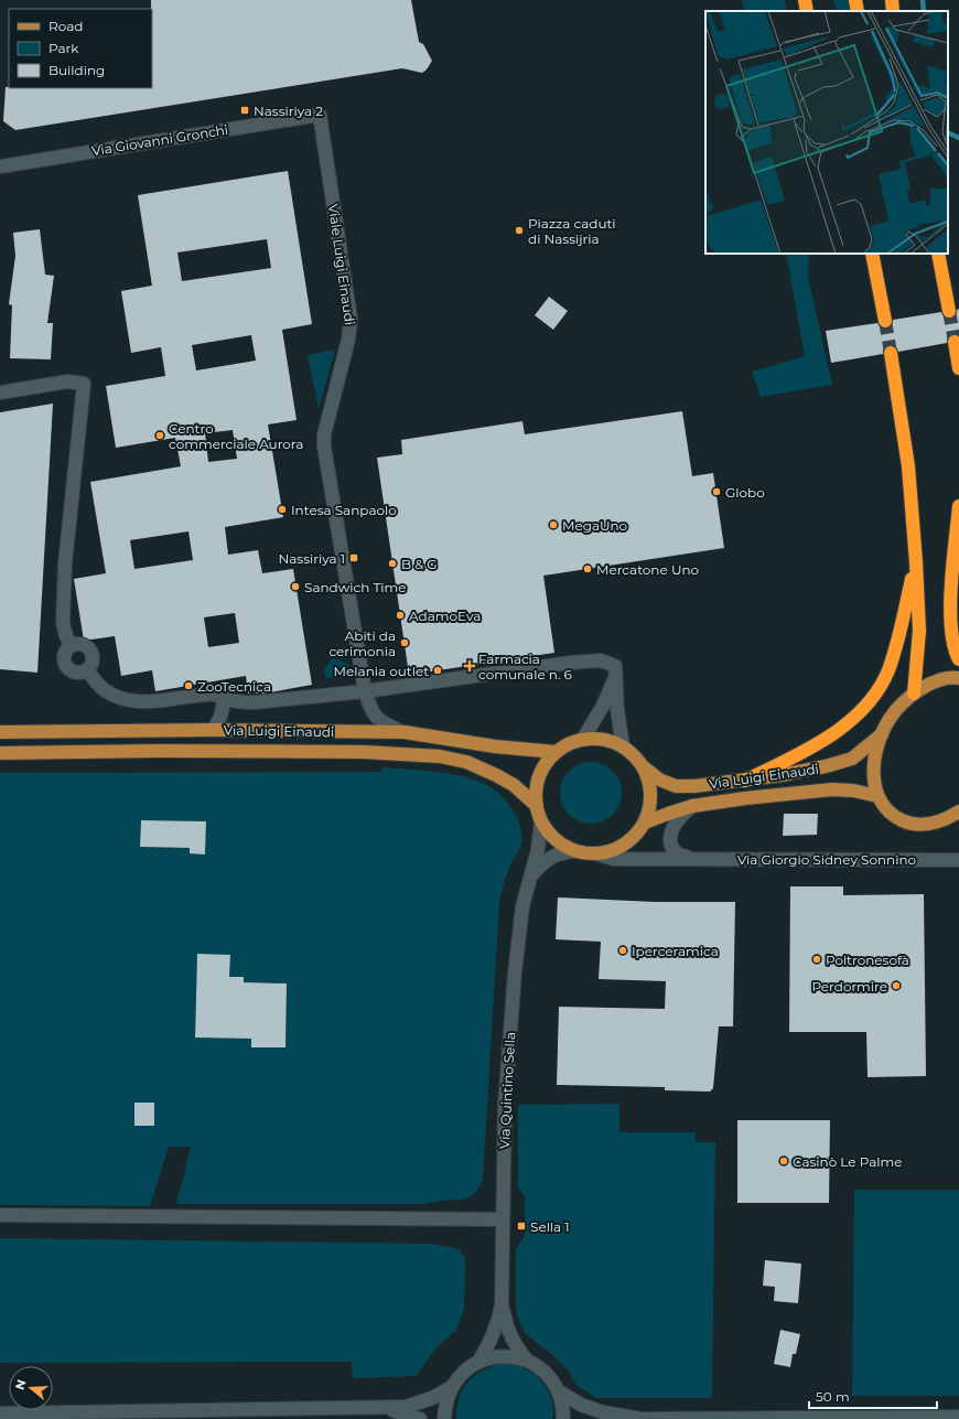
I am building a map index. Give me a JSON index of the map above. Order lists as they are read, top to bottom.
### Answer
{
  "streets": {
    "main road": ["Via Luigi Einaudi"],
    "street": [
      "Via Giovanni Gronchi",
      "Viale Luigi Einaudi",
      "Via Giorgio Sidney Sonnino",
      "Via Quintino Sella"
    ]
  },
  "crossings": [
    ["Via Giovanni Gronchi", "Viale Luigi Einaudi"],
    ["Viale Luigi Einaudi", "Via Luigi Einaudi"],
    ["Via Luigi Einaudi", "Via Giorgio Sidney Sonnino"],
    ["Via Luigi Einaudi", "Via Quintino Sella"],
    ["Via Giorgio Sidney Sonnino", "Via Quintino Sella"]
  ],
  "places": {
    "transit": ["Nassiriya 2", "Nassiriya 1", "Sella 1"],
    "other": [
      "Piazza caduti di Nassijria",
      "Centro commerciale Aurora",
      "Globo",
      "Intesa Sanpaolo",
      "MegaUno",
      "B & G",
      "Mercatone Uno",
      "Sandwich Time",
      "AdamoEva",
      "Abiti da cerimonia",
      "Melania outlet",
      "ZooTecnica",
      "Iperceramica",
      "Poltronesofà",
      "Perdormire",
      "Casinò Le Palme"
    ],
    "health": ["Farmacia comunale n. 6"]
  },
  "legend": ["Road", "Park", "Building"],
  "scale_bar": "50 m",
  "north": "left"
}
